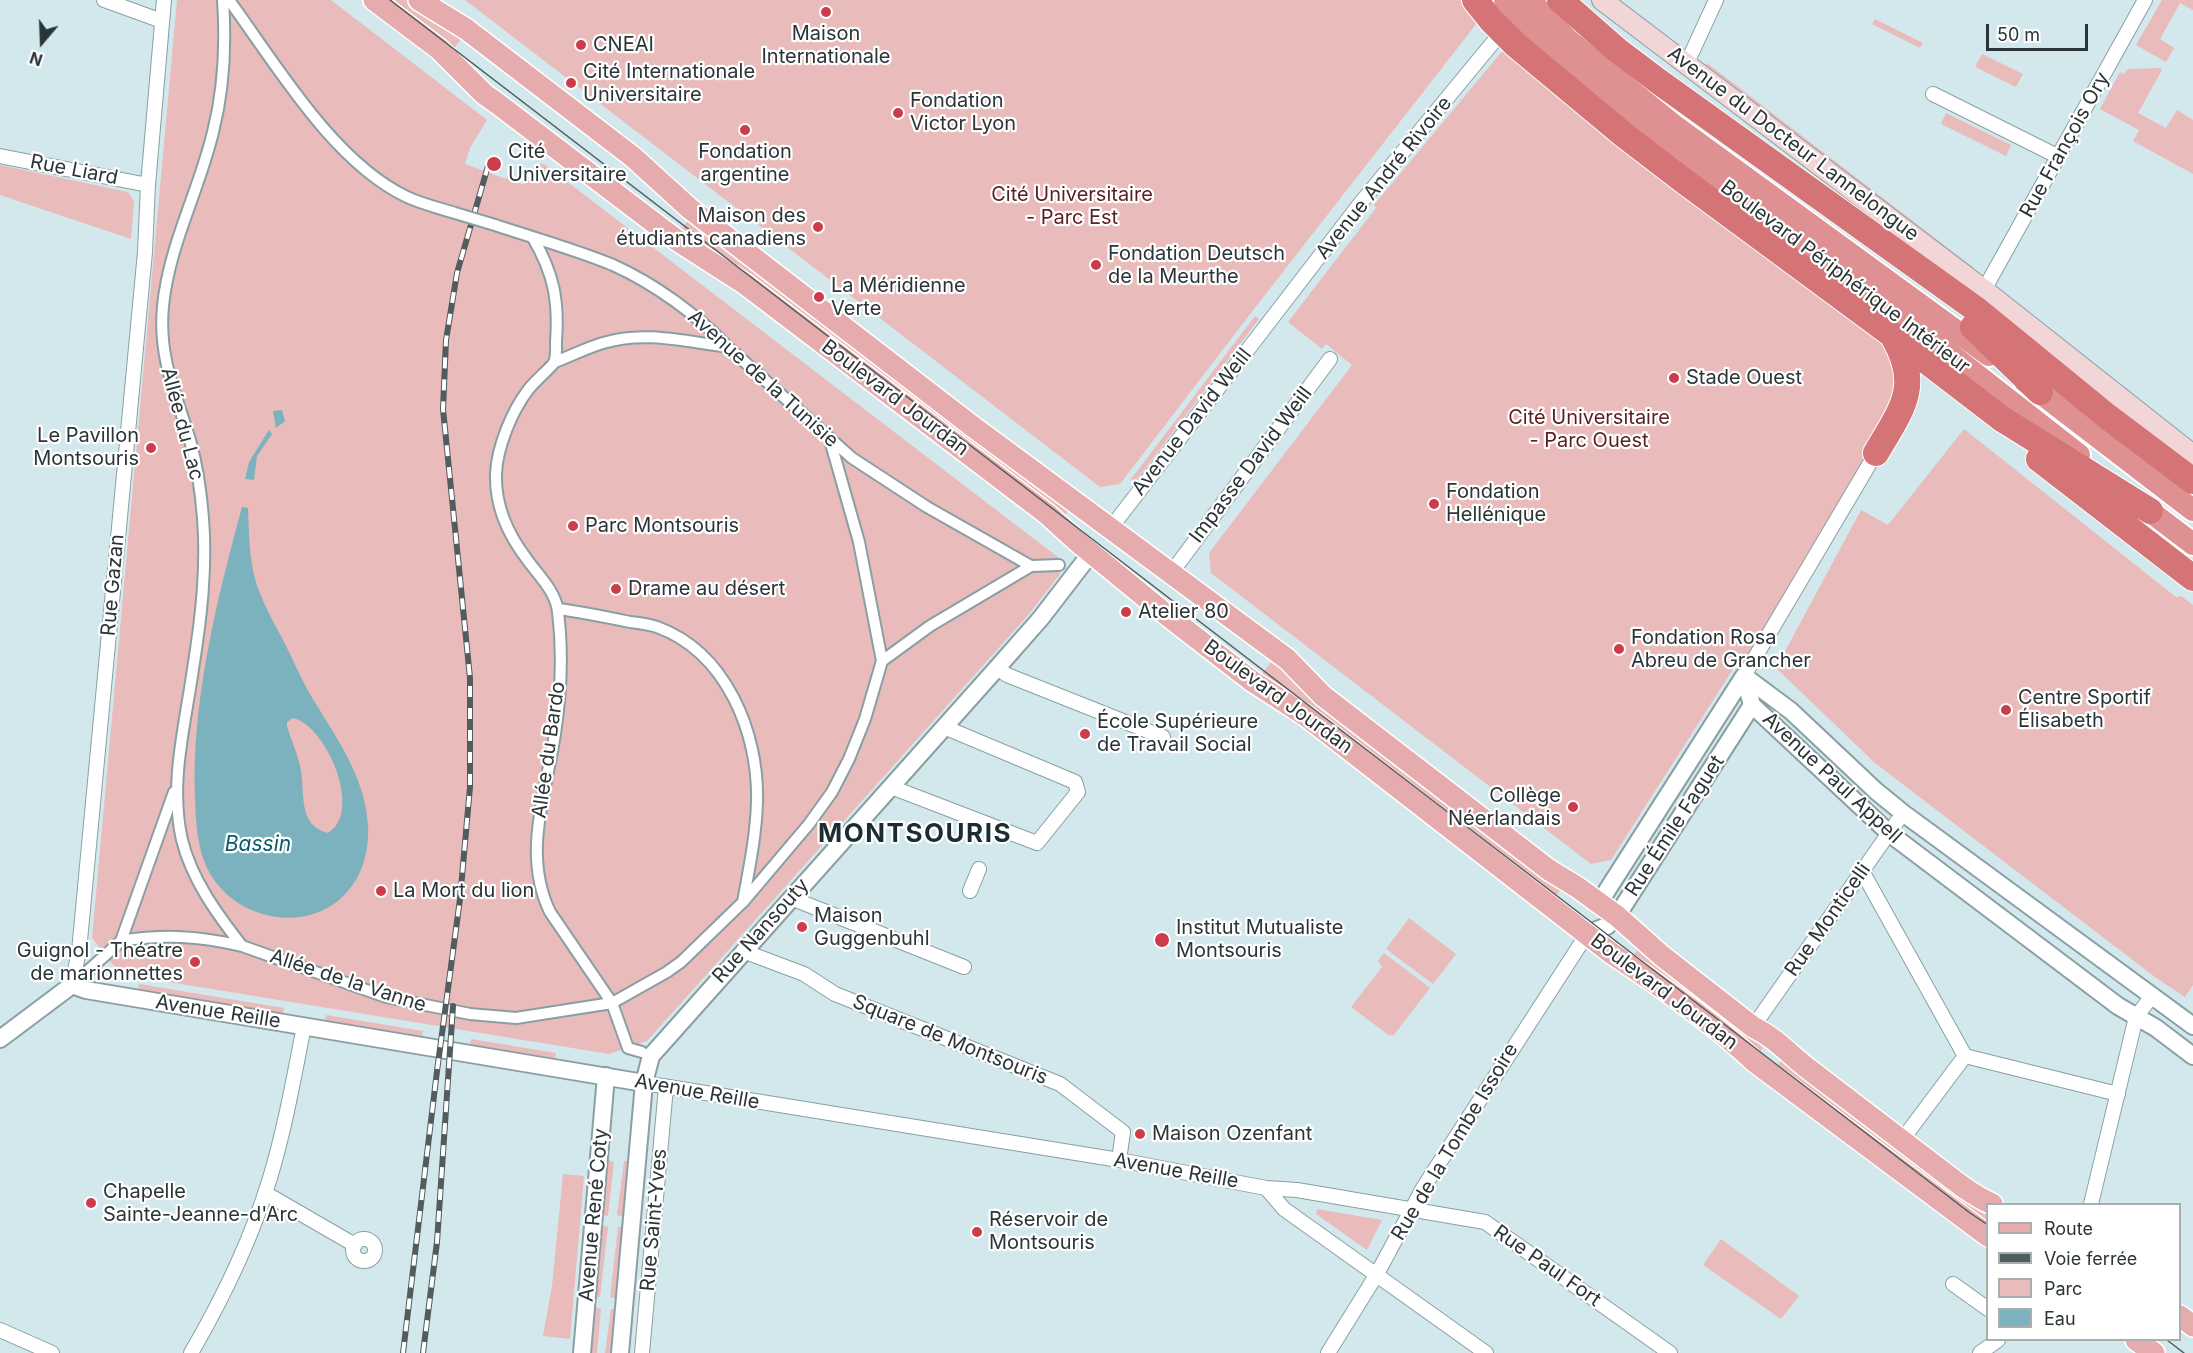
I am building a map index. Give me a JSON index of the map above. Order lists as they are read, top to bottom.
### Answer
{
  "streets": {
    "highway": ["Boulevard Périphérique Intérieur"],
    "main road": ["Avenue du Docteur Lannelongue", "Boulevard Jourdan"],
    "street": [
      "Rue François Ory",
      "Rue Liard",
      "Avenue André Rivoire",
      "Avenue de la Tunisie",
      "Avenue David Weill",
      "Allée du Lac",
      "Impasse David Weill",
      "Rue Gazan",
      "Allée du Bardo",
      "Avenue Paul Appell",
      "Rue Émile Faguet",
      "Rue Monticelli",
      "Rue Nansouty",
      "Allée de la Vanne",
      "Avenue Reille",
      "Square de Montsouris",
      "Rue de la Tombe Issoire",
      "Avenue René Coty",
      "Rue Saint-Yves",
      "Rue Paul Fort"
    ]
  },
  "crossings": [
    ["Avenue du Docteur Lannelongue", "Rue François Ory"],
    ["Rue Liard", "Rue Gazan"],
    ["Avenue André Rivoire", "Avenue David Weill"],
    ["Boulevard Jourdan", "Avenue David Weill"],
    ["Boulevard Jourdan", "Impasse David Weill"],
    ["Boulevard Jourdan", "Rue Émile Faguet"],
    ["Boulevard Jourdan", "Rue Monticelli"],
    ["Boulevard Jourdan", "Rue Nansouty"],
    ["Boulevard Jourdan", "Rue de la Tombe Issoire"],
    ["Allée du Lac", "Allée de la Vanne"],
    ["Rue Gazan", "Avenue Reille"],
    ["Allée du Bardo", "Allée de la Vanne"],
    ["Avenue Paul Appell", "Rue Émile Faguet"],
    ["Avenue Paul Appell", "Rue Monticelli"],
    ["Rue Émile Faguet", "Rue de la Tombe Issoire"],
    ["Rue Nansouty", "Avenue Reille"],
    ["Rue Nansouty", "Square de Montsouris"],
    ["Rue Nansouty", "Avenue René Coty"],
    ["Avenue Reille", "Square de Montsouris"],
    ["Avenue Reille", "Rue de la Tombe Issoire"],
    ["Avenue Reille", "Avenue René Coty"],
    ["Avenue Reille", "Rue Saint-Yves"],
    ["Avenue Reille", "Rue Paul Fort"],
    ["Rue de la Tombe Issoire", "Rue Paul Fort"]
  ],
  "districts": ["MONTSOURIS"],
  "water": ["Bassin"],
  "parks": ["Cité Universitaire - Parc Est", "Cité Universitaire - Parc Ouest"],
  "places": [
    "Maison Internationale",
    "CNEAI",
    "Cité Internationale Universitaire",
    "Fondation Victor Lyon",
    "Fondation argentine",
    "Cité Universitaire",
    "Maison des étudiants canadiens",
    "Fondation Deutsch de la Meurthe",
    "La Méridienne Verte",
    "Stade Ouest",
    "Le Pavillon Montsouris",
    "Fondation Hellénique",
    "Parc Montsouris",
    "Drame au désert",
    "Atelier 80",
    "Fondation Rosa Abreu de Grancher",
    "Centre Sportif Élisabeth",
    "École Supérieure de Travail Social",
    "Collège Néerlandais",
    "La Mort du lion",
    "Maison Guggenbuhl",
    "Institut Mutualiste Montsouris",
    "Guignol - Théatre de marionnettes",
    "Maison Ozenfant",
    "Chapelle Sainte-Jeanne-d'Arc",
    "Réservoir de Montsouris"
  ],
  "legend": [
    "Route",
    "Voie ferrée",
    "Parc",
    "Eau"
  ],
  "scale_bar": "50 m",
  "north": "bottom"
}
